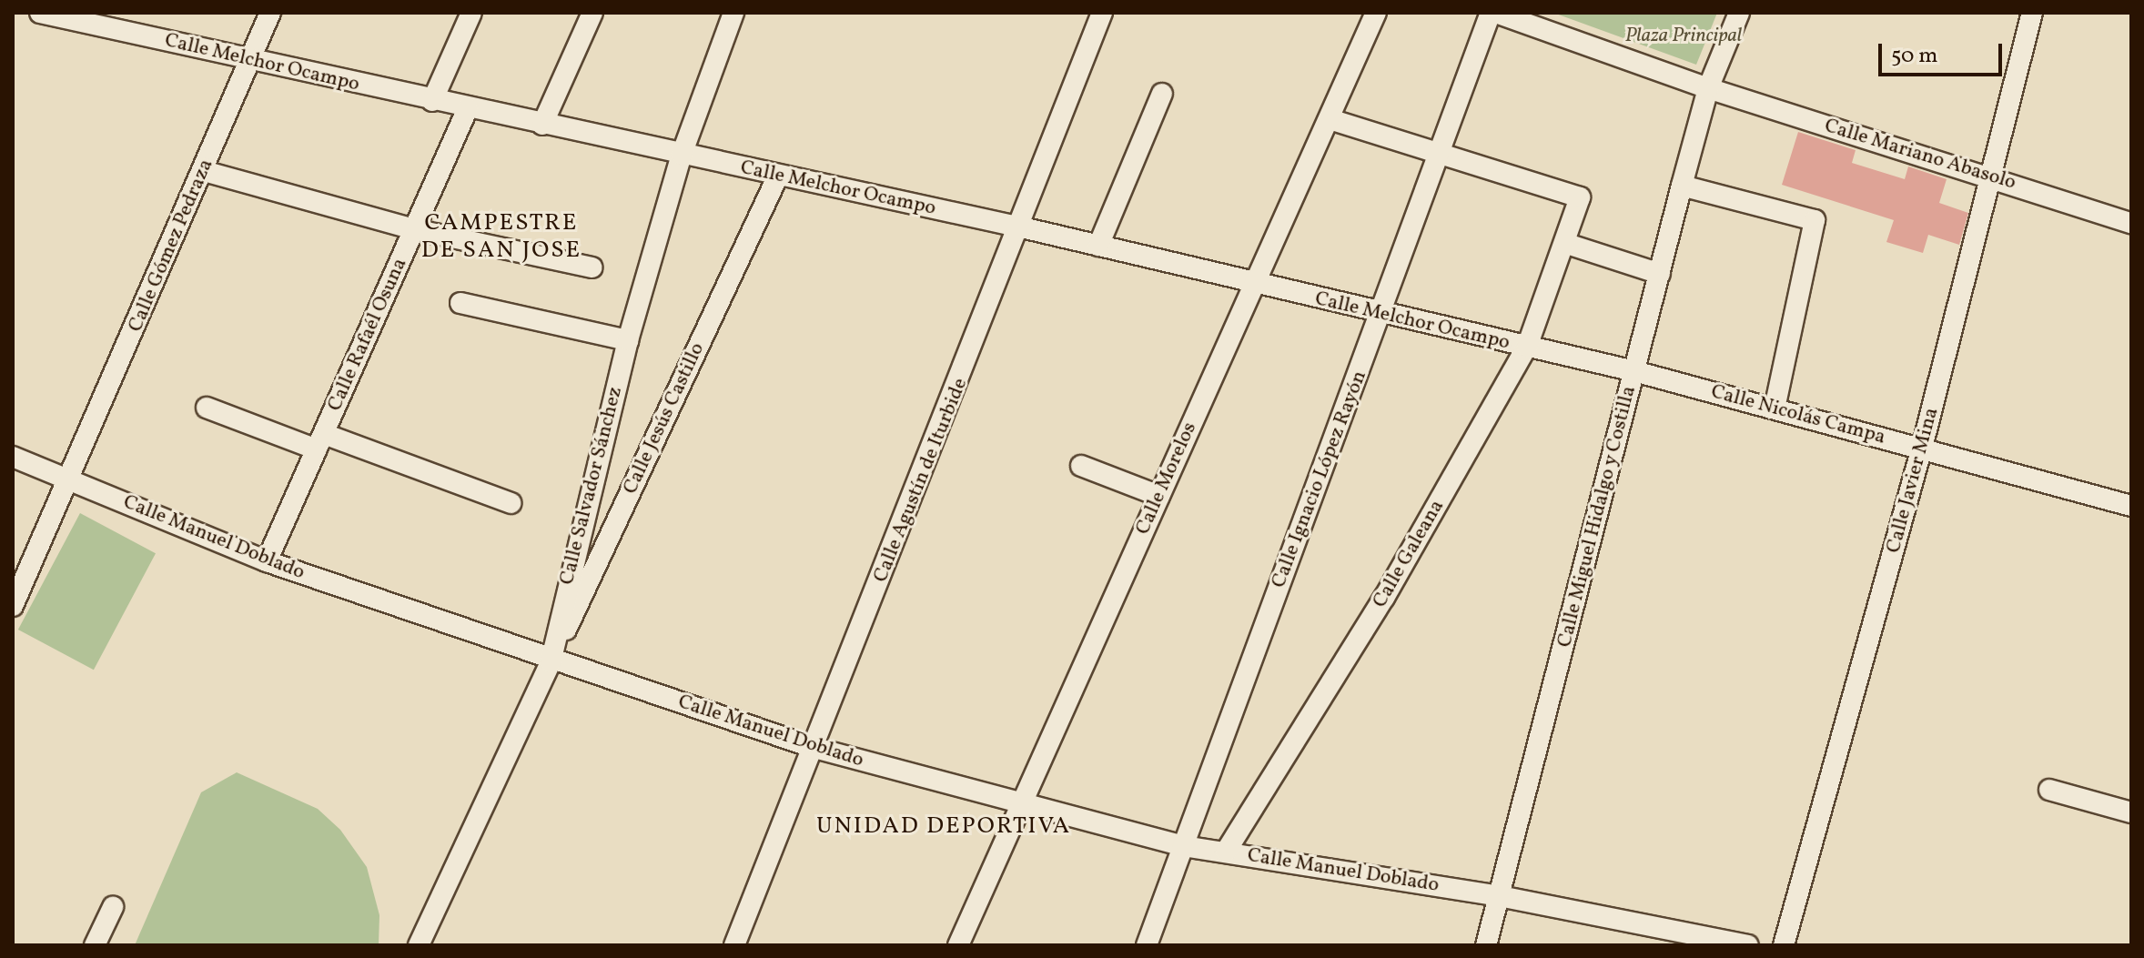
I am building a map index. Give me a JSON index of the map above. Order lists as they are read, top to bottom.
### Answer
{
  "streets": {
    "street": [
      "Calle Melchor Ocampo",
      "Calle Mariano Abasolo",
      "Calle Gómez Pedraza",
      "Calle Rafaél Osuna",
      "Calle Nicolás Campa",
      "Calle Jesús Castillo",
      "Calle Morelos",
      "Calle Ignacio López Rayón",
      "Calle Agustín de Iturbide",
      "Calle Javier Mina",
      "Calle Salvador Sánchez",
      "Calle Miguel Hidalgo y Costilla",
      "Calle Manuel Doblado",
      "Calle Galeana"
    ]
  },
  "crossings": [
    ["Calle Melchor Ocampo", "Calle Gómez Pedraza"],
    ["Calle Melchor Ocampo", "Calle Rafaél Osuna"],
    ["Calle Melchor Ocampo", "Calle Nicolás Campa"],
    ["Calle Melchor Ocampo", "Calle Jesús Castillo"],
    ["Calle Melchor Ocampo", "Calle Morelos"],
    ["Calle Melchor Ocampo", "Calle Ignacio López Rayón"],
    ["Calle Melchor Ocampo", "Calle Agustín de Iturbide"],
    ["Calle Melchor Ocampo", "Calle Salvador Sánchez"],
    ["Calle Melchor Ocampo", "Calle Miguel Hidalgo y Costilla"],
    ["Calle Melchor Ocampo", "Calle Galeana"],
    ["Calle Mariano Abasolo", "Calle Javier Mina"],
    ["Calle Mariano Abasolo", "Calle Miguel Hidalgo y Costilla"],
    ["Calle Gómez Pedraza", "Calle Manuel Doblado"],
    ["Calle Rafaél Osuna", "Calle Manuel Doblado"],
    ["Calle Nicolás Campa", "Calle Javier Mina"],
    ["Calle Nicolás Campa", "Calle Miguel Hidalgo y Costilla"],
    ["Calle Jesús Castillo", "Calle Salvador Sánchez"],
    ["Calle Jesús Castillo", "Calle Manuel Doblado"],
    ["Calle Morelos", "Calle Manuel Doblado"],
    ["Calle Ignacio López Rayón", "Calle Manuel Doblado"],
    ["Calle Ignacio López Rayón", "Calle Galeana"],
    ["Calle Agustín de Iturbide", "Calle Manuel Doblado"],
    ["Calle Salvador Sánchez", "Calle Manuel Doblado"],
    ["Calle Miguel Hidalgo y Costilla", "Calle Manuel Doblado"],
    ["Calle Manuel Doblado", "Calle Galeana"]
  ],
  "districts": ["CAMPESTRE DE SAN JOSE", "UNIDAD DEPORTIVA"],
  "parks": ["Plaza Principal"],
  "scale_bar": "50 m"
}
